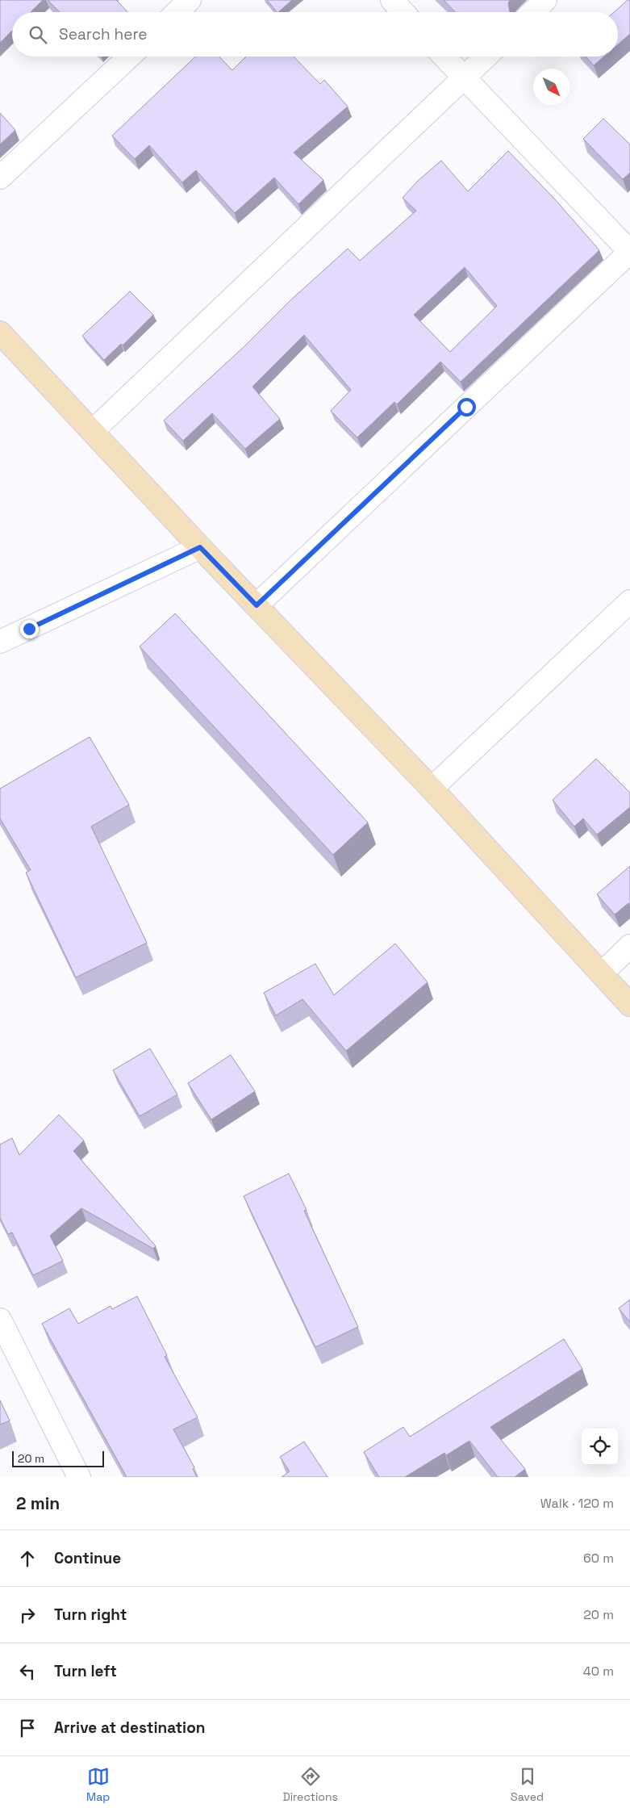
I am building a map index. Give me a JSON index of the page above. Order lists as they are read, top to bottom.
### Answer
{
  "scale_bar": "20 m",
  "north": "bottom right",
  "page": {
    "search": "Search here",
    "scale": "20 m",
    "heading": ["2 min", "Walk · 120 m"],
    "list": [
      ["Continue", "60 m"],
      ["Turn right", "20 m"],
      ["Turn left", "40 m"],
      "Arrive at destination"
    ],
    "nav": ["Map", "Directions", "Saved"]
  }
}
